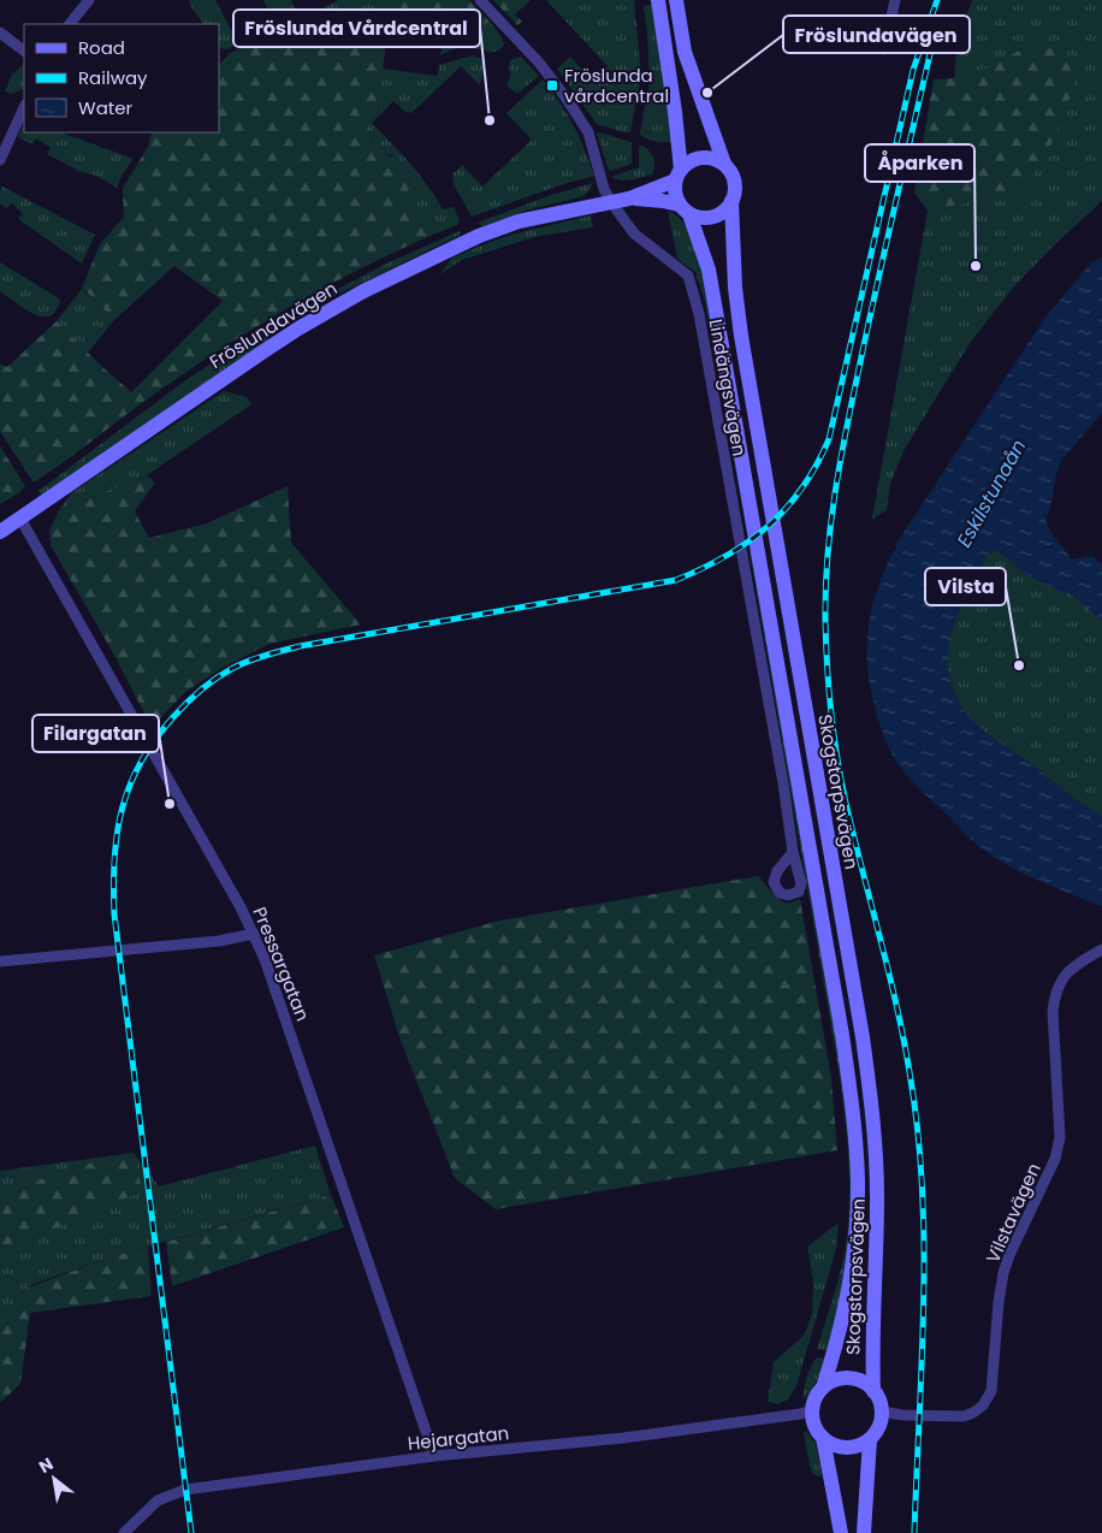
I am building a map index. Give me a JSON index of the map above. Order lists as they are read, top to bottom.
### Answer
{
  "streets": {
    "main road": ["Fröslundavägen", "Skogstorpsvägen"],
    "street": [
      "Lindängsvägen",
      "Pressargatan",
      "Vilstavägen",
      "Hejargatan"
    ]
  },
  "crossings": [
    ["Fröslundavägen", "Lindängsvägen"],
    ["Fröslundavägen", "Skogstorpsvägen"],
    ["Fröslundavägen", "Pressargatan"],
    ["Skogstorpsvägen", "Vilstavägen"],
    ["Skogstorpsvägen", "Hejargatan"],
    ["Pressargatan", "Hejargatan"],
    ["Vilstavägen", "Hejargatan"]
  ],
  "water": ["Eskilstunaån"],
  "places": {
    "transit": ["Fröslunda vårdcentral"],
    "other": [
      "Fröslundavägen",
      "Fröslunda Vårdcentral",
      "Åparken",
      "Vilsta",
      "Filargatan"
    ]
  },
  "legend": ["Road", "Railway", "Water"],
  "north": "top left"
}
